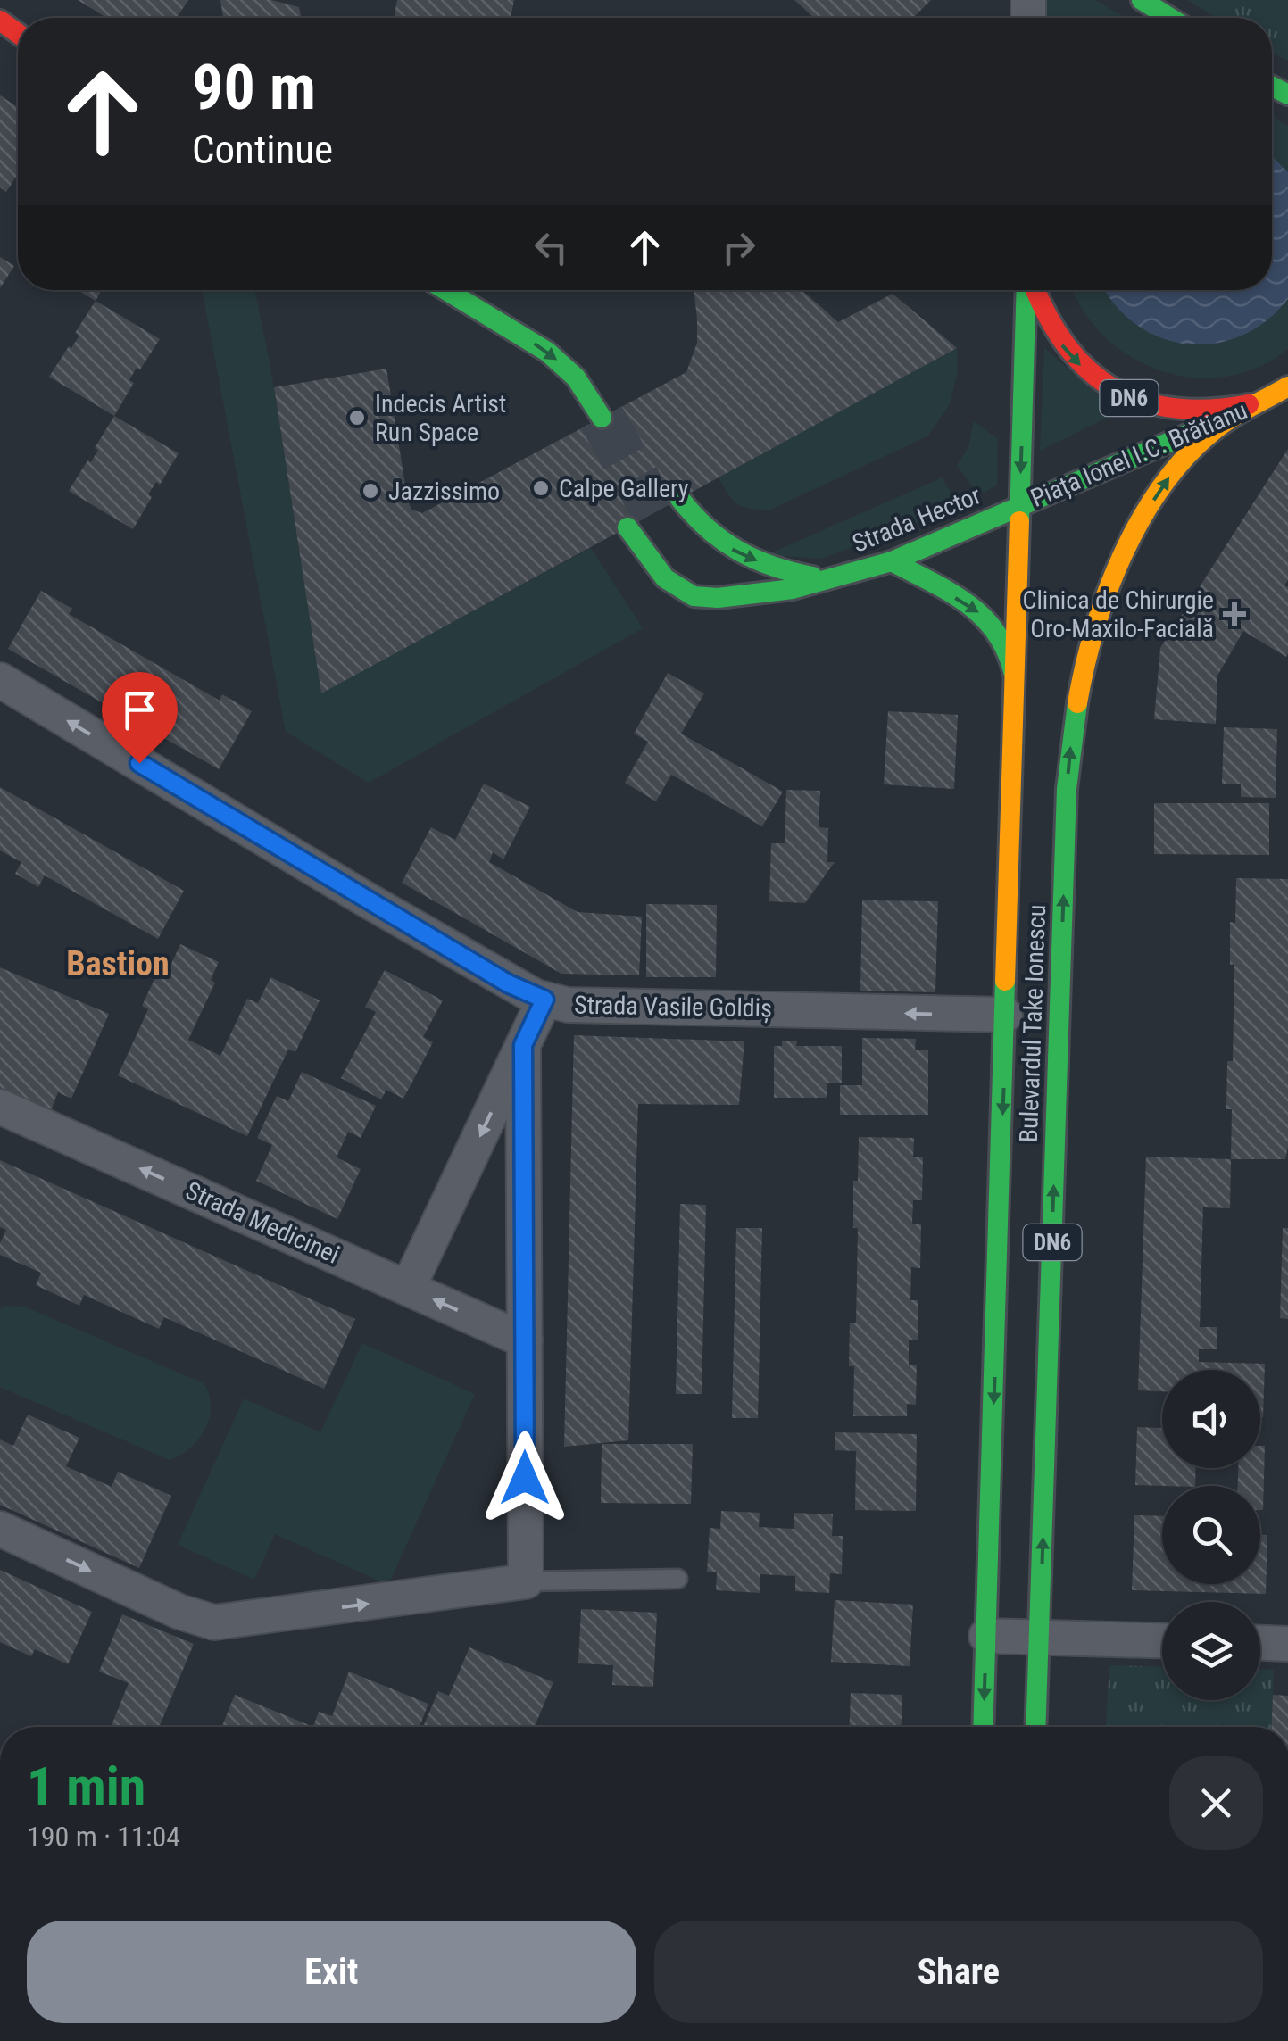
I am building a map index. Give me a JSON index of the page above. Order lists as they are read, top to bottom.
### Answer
{
  "streets": {
    "main road": [
      "DN6",
      "Piața Ionel I.C. Brătianu",
      "Strada Hector",
      "Bulevardul Take Ionescu"
    ],
    "street": ["Strada Vasile Goldiș", "Strada Medicinei"]
  },
  "crossings": [
    ["Piața Ionel I.C. Brătianu", "Strada Hector"],
    ["Piața Ionel I.C. Brătianu", "Bulevardul Take Ionescu"],
    ["Strada Hector", "Bulevardul Take Ionescu"],
    ["Strada Vasile Goldiș", "Bulevardul Take Ionescu"]
  ],
  "one_way": ["Strada Vasile Goldiș", "Strada Medicinei"],
  "districts": ["Bastion"],
  "places": {
    "other": ["Indecis Artist Run Space", "Calpe Gallery", "Jazzissimo"],
    "health": ["Clinica de Chirurgie Oro-Maxilo-Facială"]
  },
  "page": {
    "turn": ["90 m", "Continue"],
    "heading": ["1 min", "190 m · 11:04"],
    "buttons": ["Exit", "Share"]
  }
}
